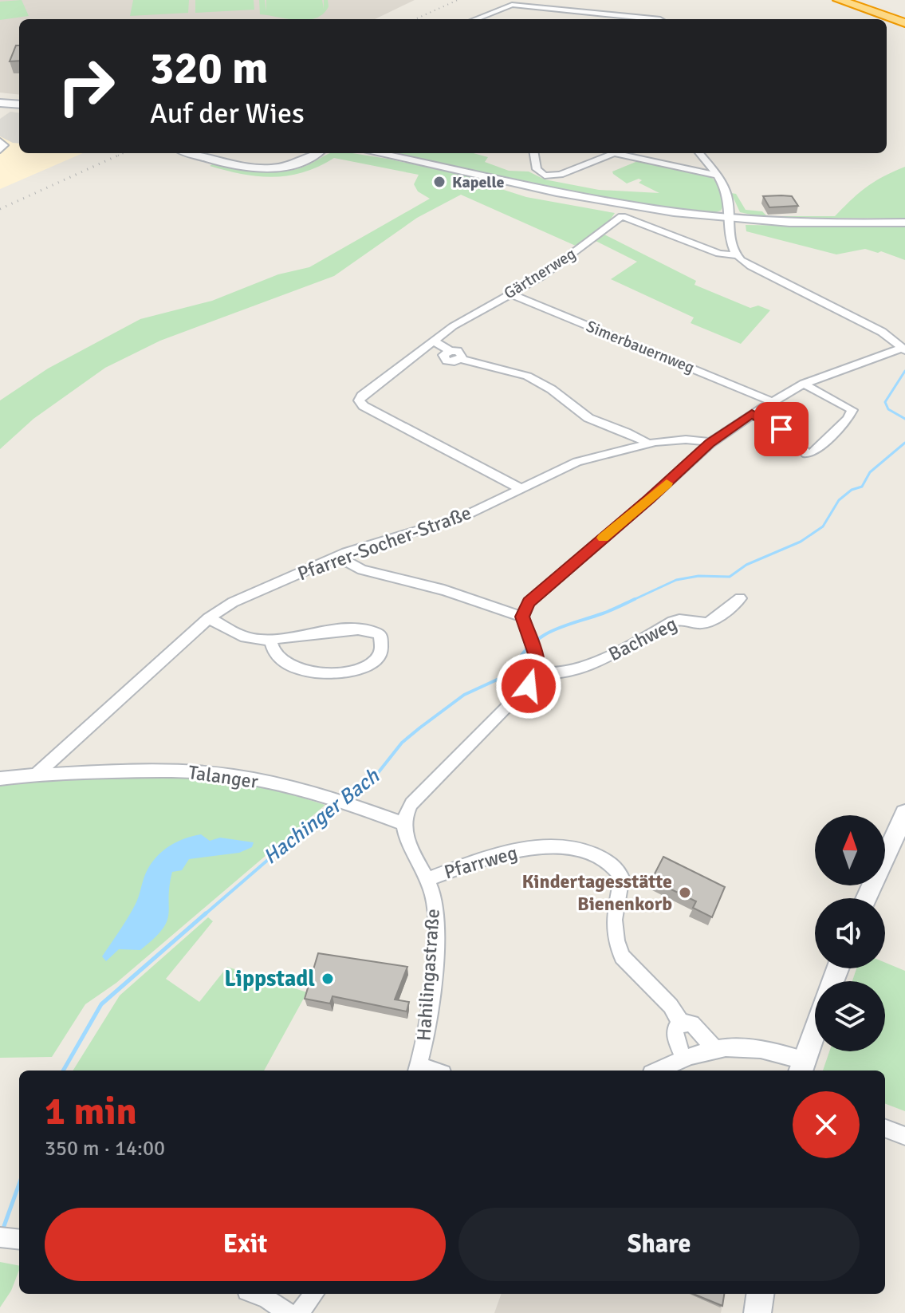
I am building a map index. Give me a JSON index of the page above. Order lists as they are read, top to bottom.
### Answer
{
  "streets": {
    "street": [
      "Gärtnerweg",
      "Simerbauernweg",
      "Pfarrer-Socher-Straße",
      "Bachweg",
      "Talanger",
      "Pfarrweg",
      "Hahilingastraße"
    ]
  },
  "crossings": [
    ["Gärtnerweg", "Simerbauernweg"],
    ["Gärtnerweg", "Pfarrer-Socher-Straße"],
    ["Pfarrer-Socher-Straße", "Talanger"],
    ["Talanger", "Hahilingastraße"],
    ["Pfarrweg", "Hahilingastraße"]
  ],
  "water": ["Hachinger Bach"],
  "places": ["Kapelle", "Kindertagesstätte Bienenkorb", "Lippstadl"],
  "north": "top",
  "page": {
    "turn": ["320 m", "Auf der Wies"],
    "heading": ["1 min", "350 m · 14:00"],
    "buttons": ["Exit", "Share"]
  }
}
